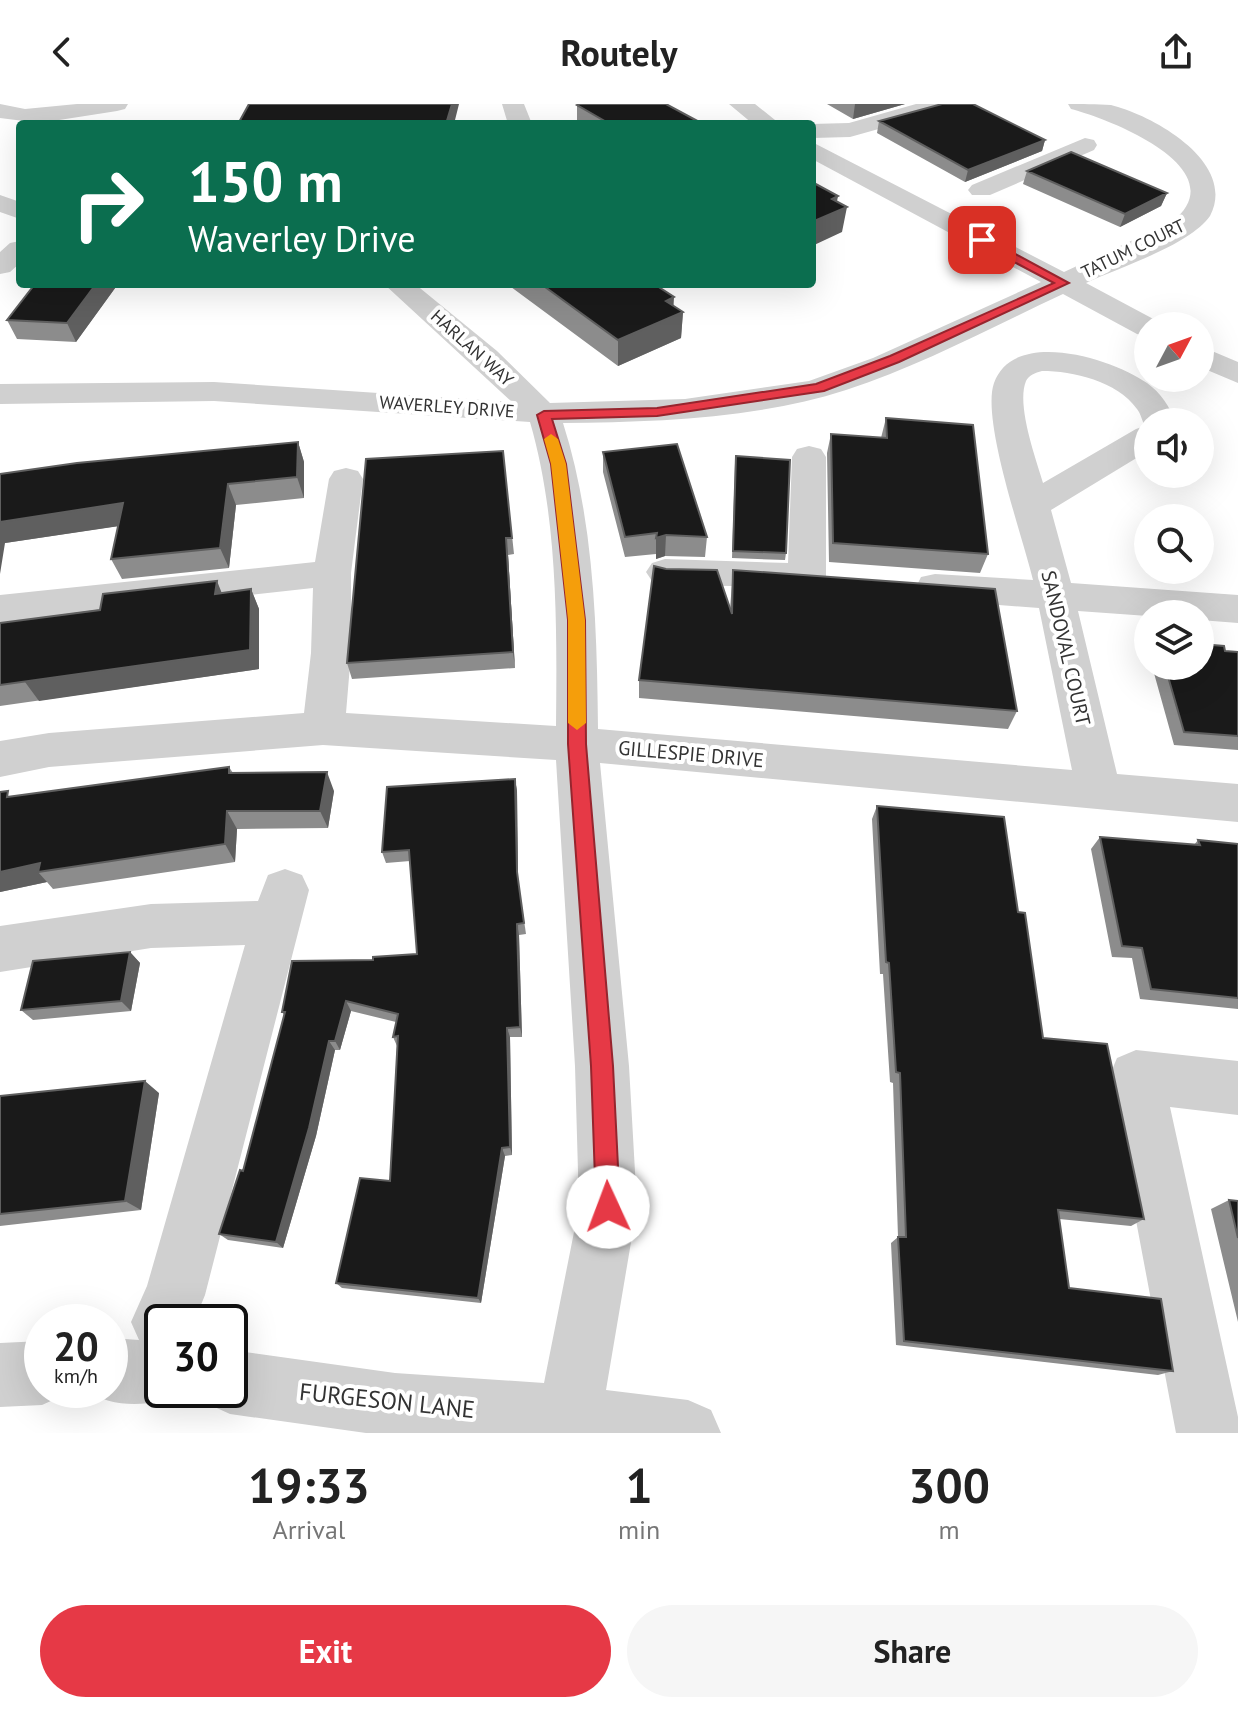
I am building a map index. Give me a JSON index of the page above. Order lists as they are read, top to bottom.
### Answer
{
  "streets": {
    "street": [
      "TATUM COURT",
      "HARLAN WAY",
      "WAVERLEY DRIVE",
      "SANDOVAL COURT",
      "GILLESPIE DRIVE",
      "FURGESON LANE"
    ]
  },
  "crossings": [
    ["TATUM COURT", "WAVERLEY DRIVE"],
    ["HARLAN WAY", "WAVERLEY DRIVE"],
    ["SANDOVAL COURT", "GILLESPIE DRIVE"]
  ],
  "north": "top right",
  "page": {
    "header": "Routely",
    "turn": ["150 m", "Waverley Drive"],
    "speed": "20 km/h",
    "limit": "30",
    "eta": [
      "19:33",
      "Arrival",
      "1",
      "min",
      "300",
      "m"
    ],
    "buttons": ["Exit", "Share"]
  }
}
